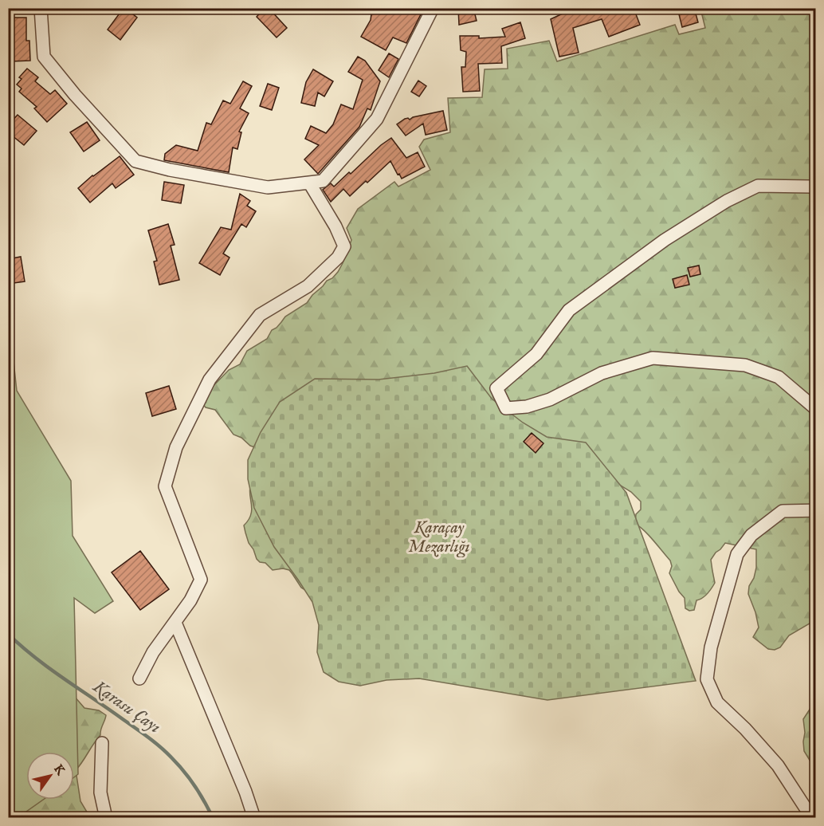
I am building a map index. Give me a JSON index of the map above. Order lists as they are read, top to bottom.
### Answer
{
  "water": ["Karasu Çayı"],
  "parks": ["Karaçay Mezarlığı"],
  "north": "top right"
}
